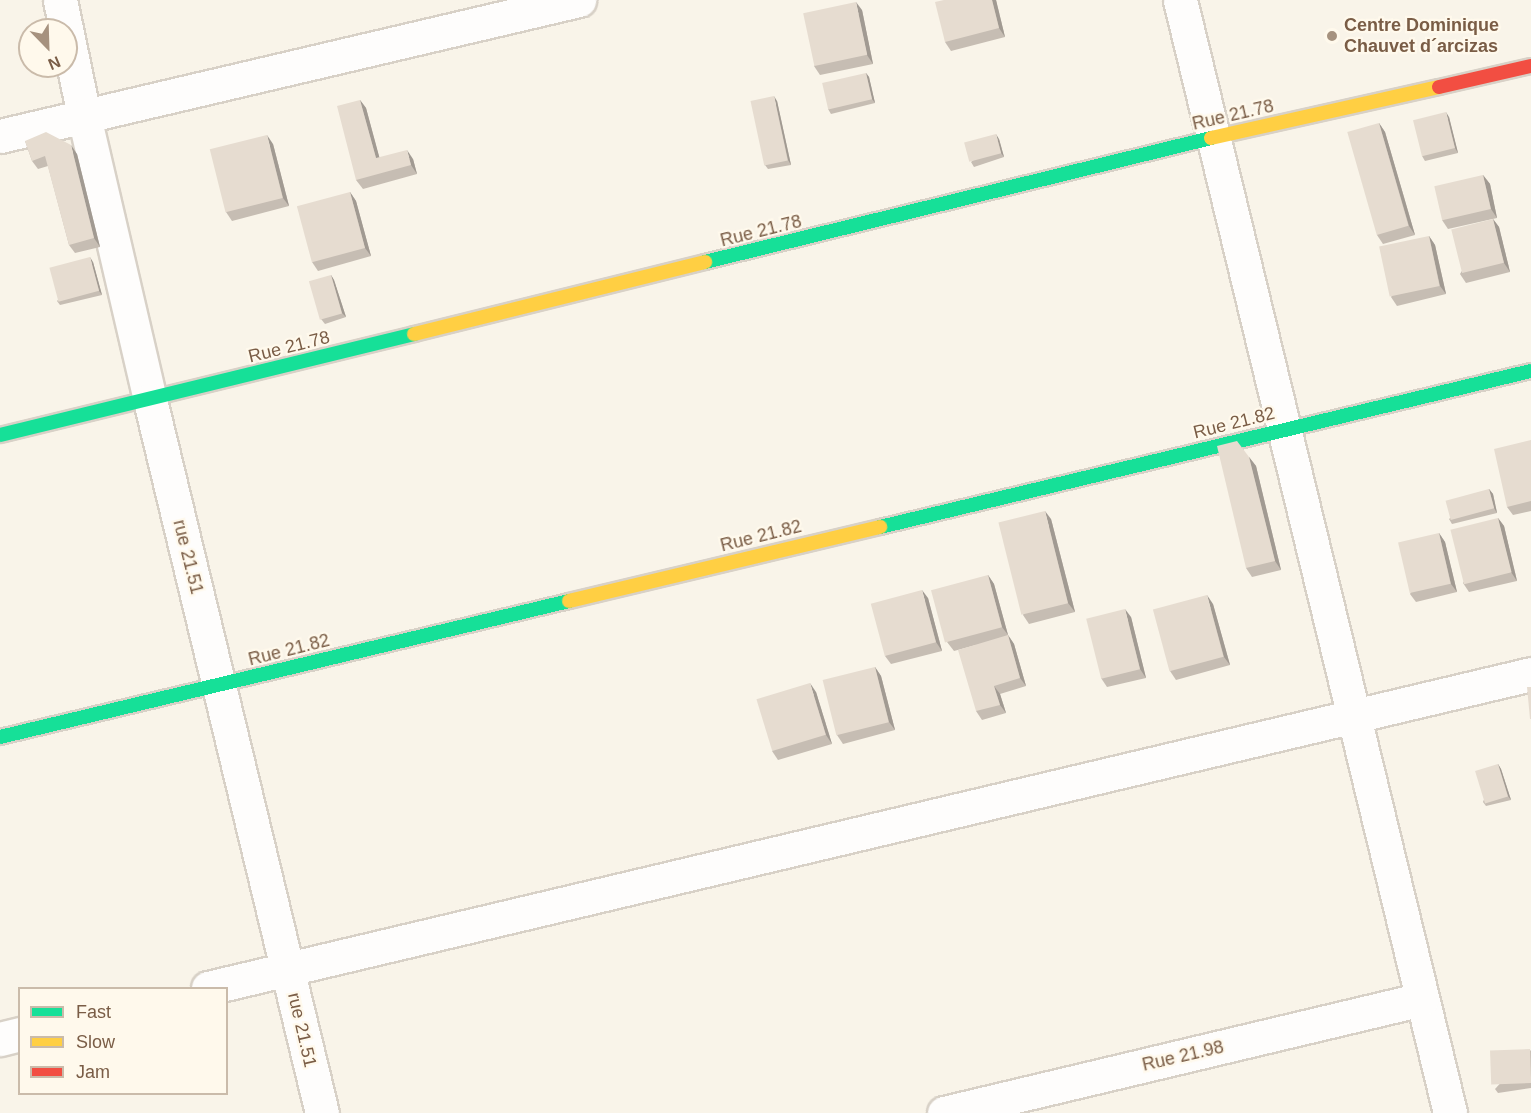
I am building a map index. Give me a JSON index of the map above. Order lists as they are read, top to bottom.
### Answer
{
  "streets": {
    "street": [
      "Rue 21.78",
      "Rue 21.82",
      "rue 21.51",
      "Rue 21.98"
    ]
  },
  "crossings": [
    ["Rue 21.78", "rue 21.51"],
    ["Rue 21.82", "rue 21.51"]
  ],
  "places": ["Centre Dominique Chauvet d´arcizas"],
  "legend": ["Fast", "Slow", "Jam"],
  "north": "bottom right"
}
